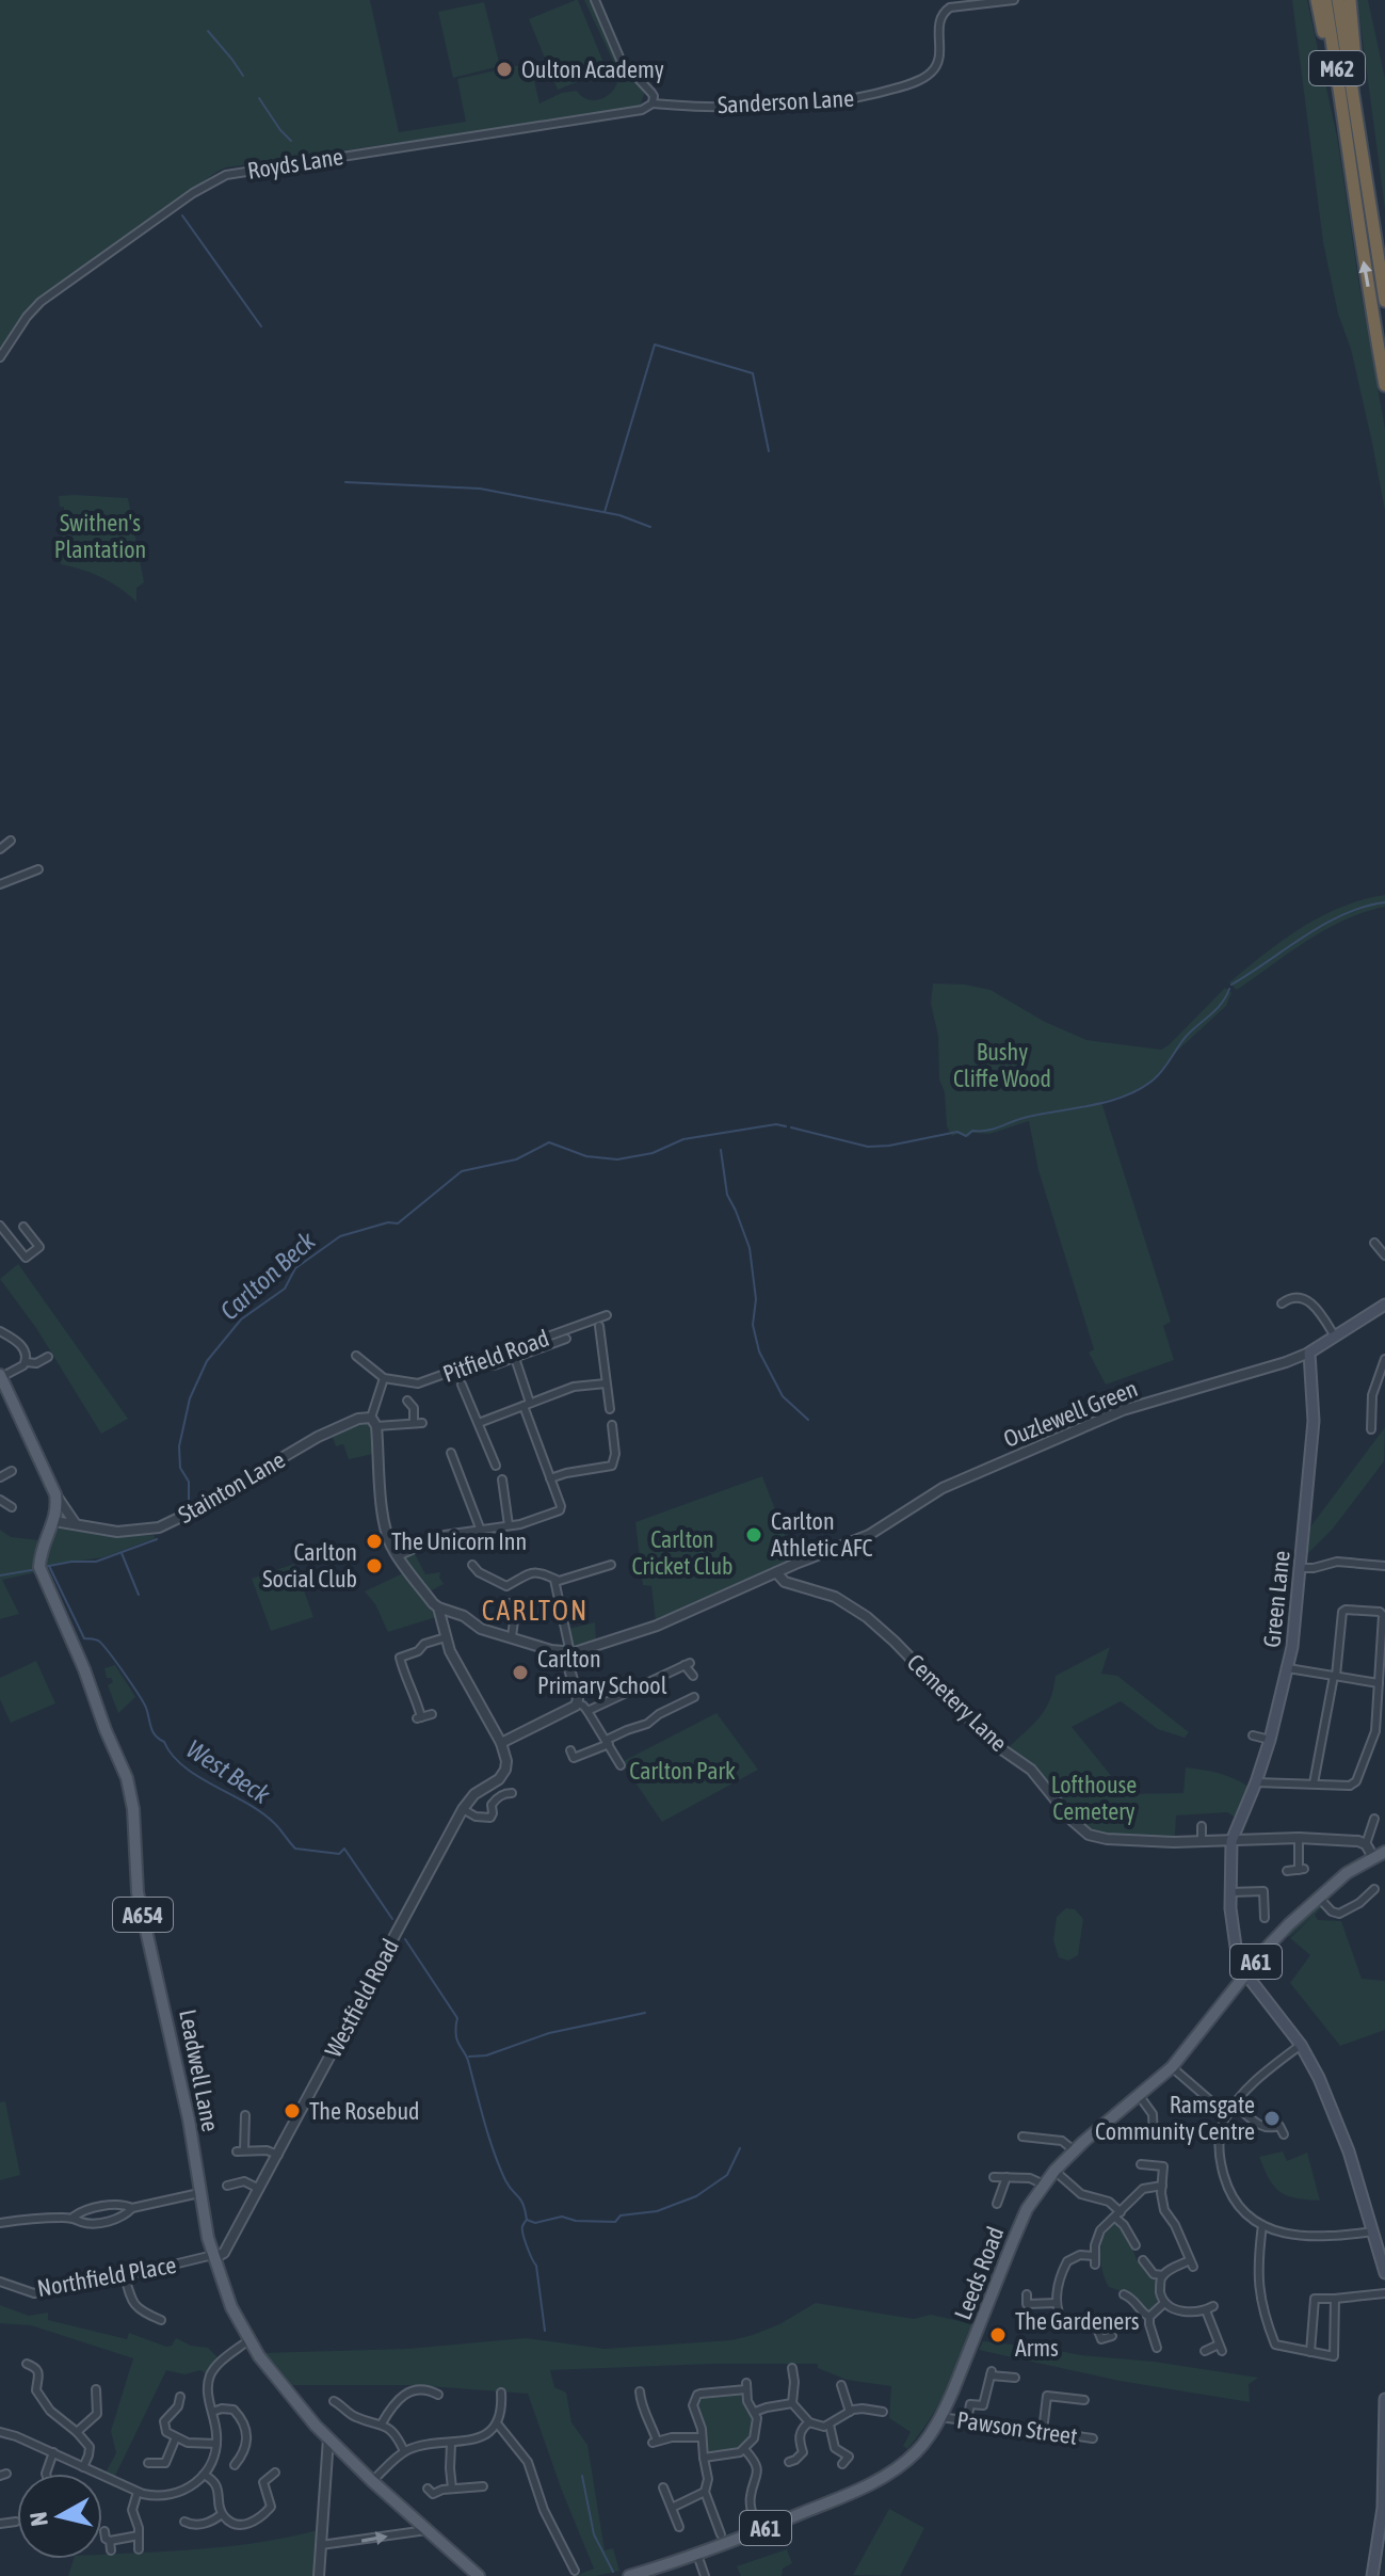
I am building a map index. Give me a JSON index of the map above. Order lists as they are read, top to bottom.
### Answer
{
  "streets": {
    "highway": ["M62"],
    "main road": [
      "Ouzlewell Green",
      "Green Lane",
      "A654",
      "A61",
      "Leadwell Lane",
      "Leeds Road"
    ],
    "street": [
      "Sanderson Lane",
      "Royds Lane",
      "Pitfield Road",
      "Stainton Lane",
      "Cemetery Lane",
      "Westfield Road",
      "Northfield Place",
      "Pawson Street"
    ]
  },
  "crossings": [
    ["Sanderson Lane", "Royds Lane"],
    ["Ouzlewell Green", "Green Lane"],
    ["Ouzlewell Green", "Cemetery Lane"],
    ["Stainton Lane", "Leadwell Lane"],
    ["Green Lane", "Cemetery Lane"],
    ["A654", "Leadwell Lane"],
    ["Westfield Road", "Leadwell Lane"],
    ["Westfield Road", "Northfield Place"],
    ["Leadwell Lane", "Northfield Place"],
    ["Leeds Road", "Pawson Street"]
  ],
  "districts": ["CARLTON"],
  "water": ["Carlton Beck", "West Beck"],
  "parks": [
    "Swithen's Plantation",
    "Bushy Cliffe Wood",
    "Carlton Cricket Club",
    "Carlton Park",
    "Lofthouse Cemetery"
  ],
  "places": [
    "Oulton Academy",
    "Carlton Athletic AFC",
    "The Unicorn Inn",
    "Carlton Social Club",
    "Carlton Primary School",
    "The Rosebud",
    "Ramsgate Community Centre",
    "The Gardeners Arms"
  ],
  "north": "left"
}
